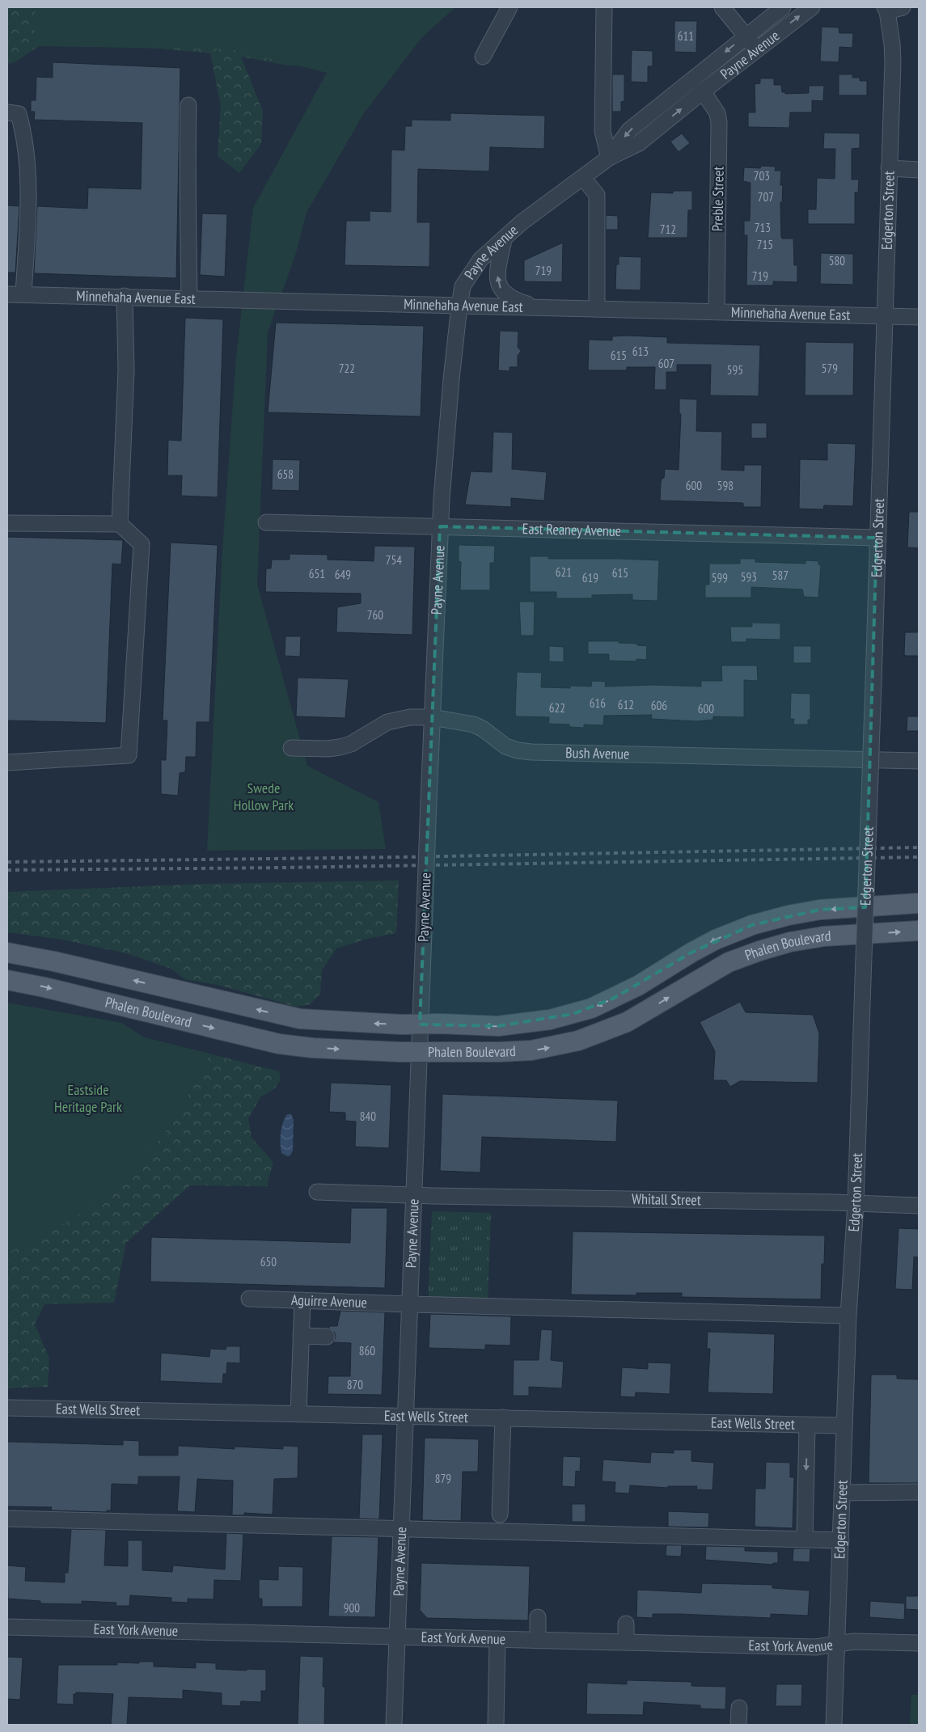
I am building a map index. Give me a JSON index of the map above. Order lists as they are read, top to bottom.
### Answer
{
  "streets": {
    "main road": ["Phalen Boulevard"],
    "street": [
      "Payne Avenue",
      "Preble Street",
      "Edgerton Street",
      "Minnehaha Avenue East",
      "East Reaney Avenue",
      "Bush Avenue",
      "Whitall Street",
      "Aguirre Avenue",
      "East Wells Street",
      "East York Avenue"
    ]
  },
  "crossings": [
    ["Payne Avenue", "Preble Street"],
    ["Payne Avenue", "Minnehaha Avenue East"],
    ["Payne Avenue", "East Reaney Avenue"],
    ["Payne Avenue", "Bush Avenue"],
    ["Payne Avenue", "Phalen Boulevard"],
    ["Payne Avenue", "Whitall Street"],
    ["Payne Avenue", "Aguirre Avenue"],
    ["Payne Avenue", "East Wells Street"],
    ["Payne Avenue", "East York Avenue"],
    ["Preble Street", "Minnehaha Avenue East"],
    ["Edgerton Street", "Minnehaha Avenue East"],
    ["Edgerton Street", "East Reaney Avenue"],
    ["Edgerton Street", "Whitall Street"],
    ["Edgerton Street", "Aguirre Avenue"],
    ["Edgerton Street", "East Wells Street"],
    ["Edgerton Street", "East York Avenue"]
  ],
  "parks": ["Swede Hollow Park", "Eastside Heritage Park"],
  "house_numbers": [
    "611",
    "703",
    "707",
    "713",
    "712",
    "715",
    "580",
    "719",
    "719",
    "613",
    "615",
    "607",
    "722",
    "579",
    "595",
    "658",
    "600",
    "598",
    "754",
    "621",
    "615",
    "651",
    "649",
    "587",
    "593",
    "619",
    "599",
    "760",
    "616",
    "612",
    "606",
    "622",
    "600",
    "840",
    "650",
    "860",
    "870",
    "879",
    "900"
  ]
}
